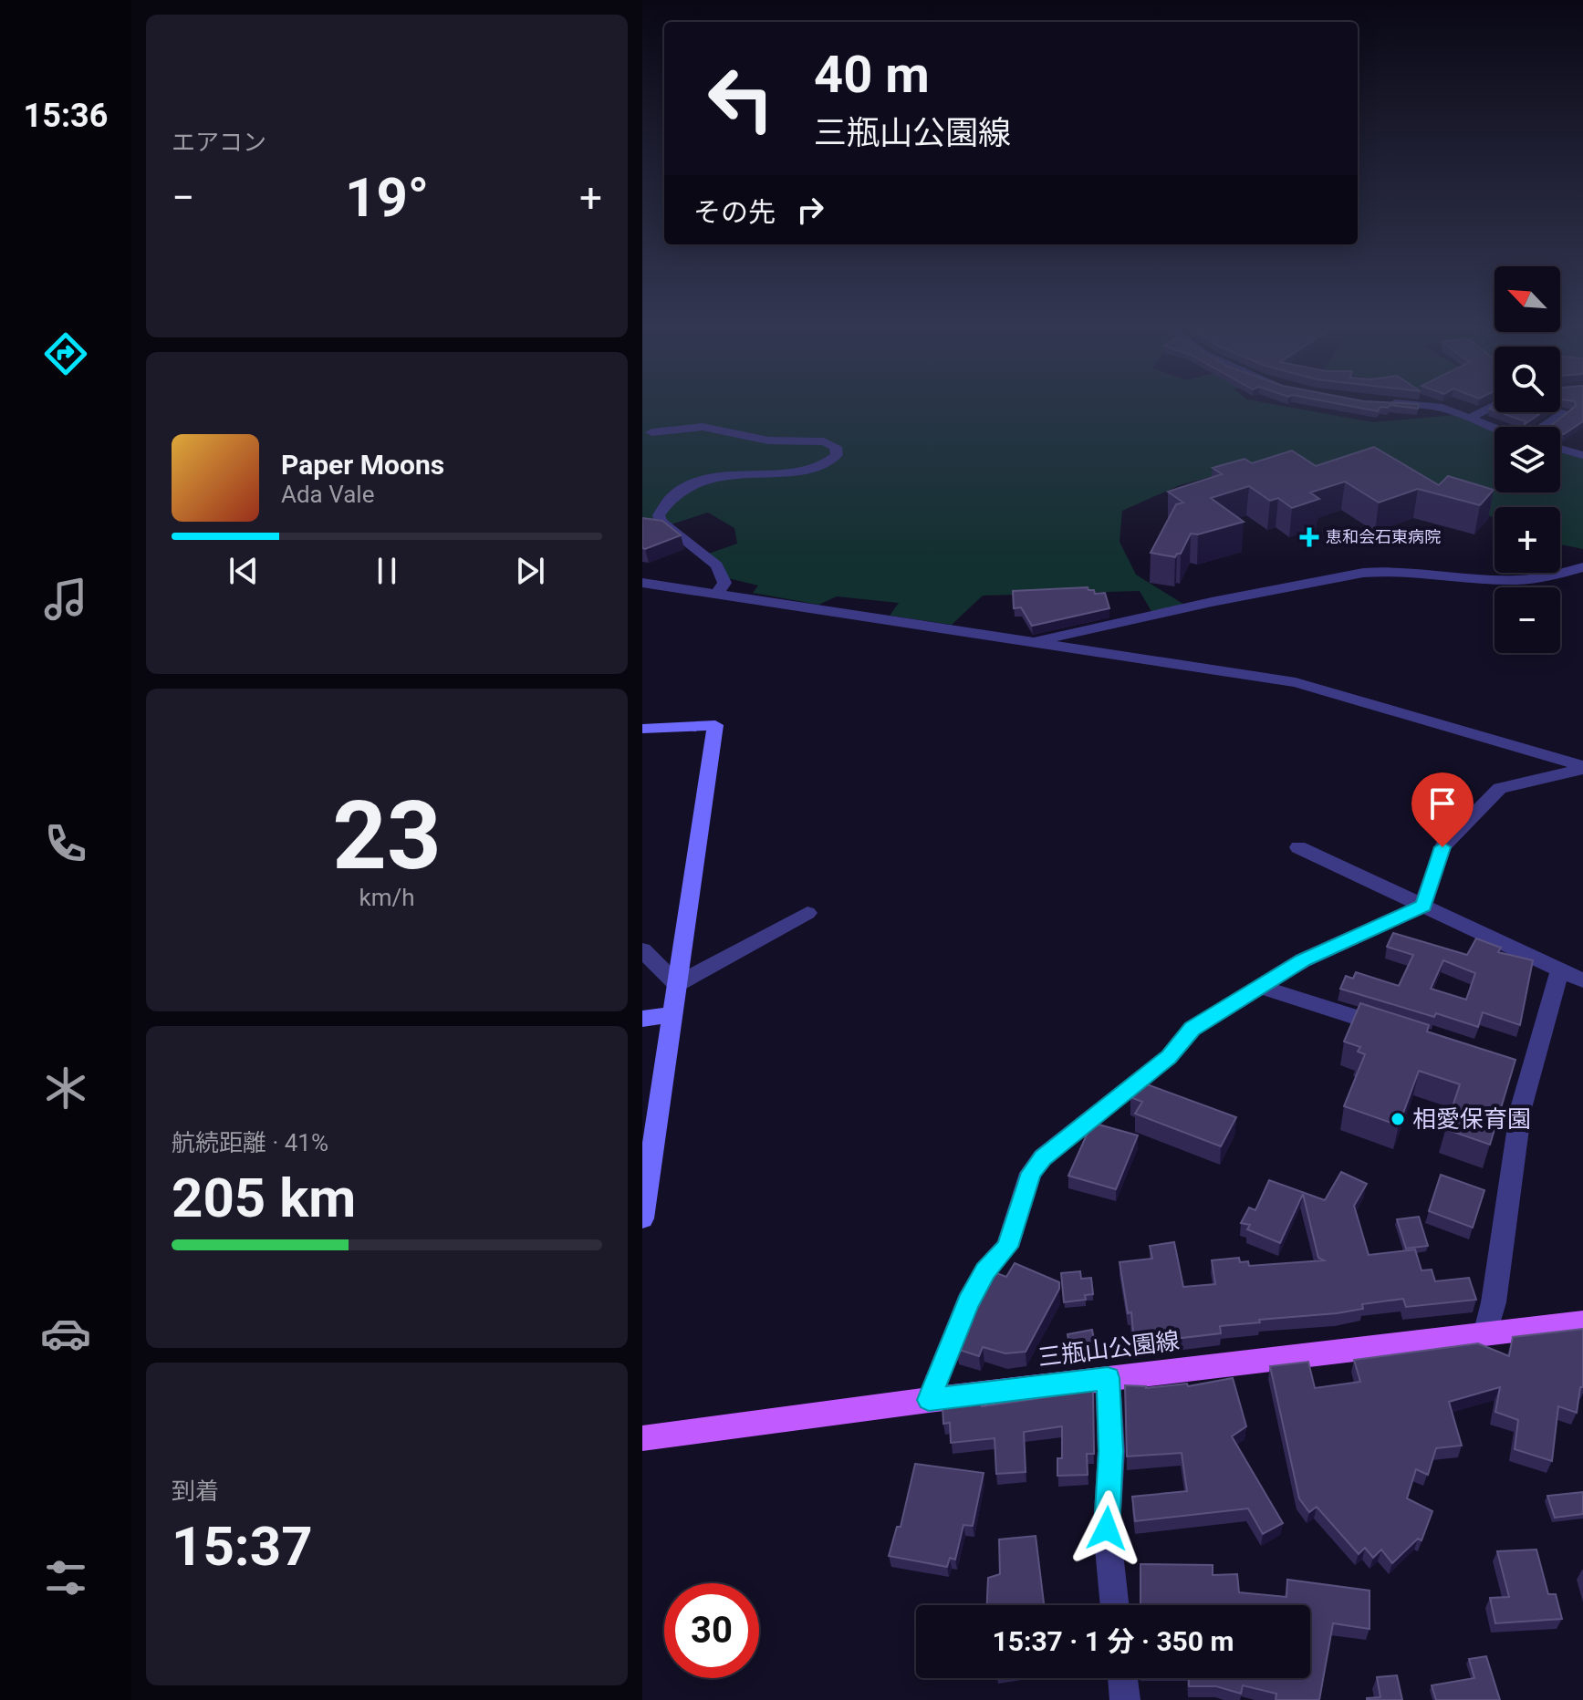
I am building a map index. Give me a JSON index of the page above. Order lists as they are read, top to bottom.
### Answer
{
  "streets": {
    "main road": ["三瓶山公園線"]
  },
  "places": {
    "health": ["恵和会石東病院"],
    "other": ["相愛保育園"]
  },
  "north": "top left",
  "page": {
    "tabs": "15:36",
    "tile": [
      "エアコン",
      ["23", "km/h"],
      ["航続距離 · 41%", "205 km"],
      ["到着", "15:37"]
    ],
    "turn": ["40 m", "三瓶山公園線"],
    "heat": ["−", "19°", "+"],
    "then": "その先",
    "map_buttons": ["+", "−"],
    "song": ["Paper Moons", "Ada Vale"],
    "limit": "30",
    "trip": "15:37 · 1 分 · 350 m"
  }
}
